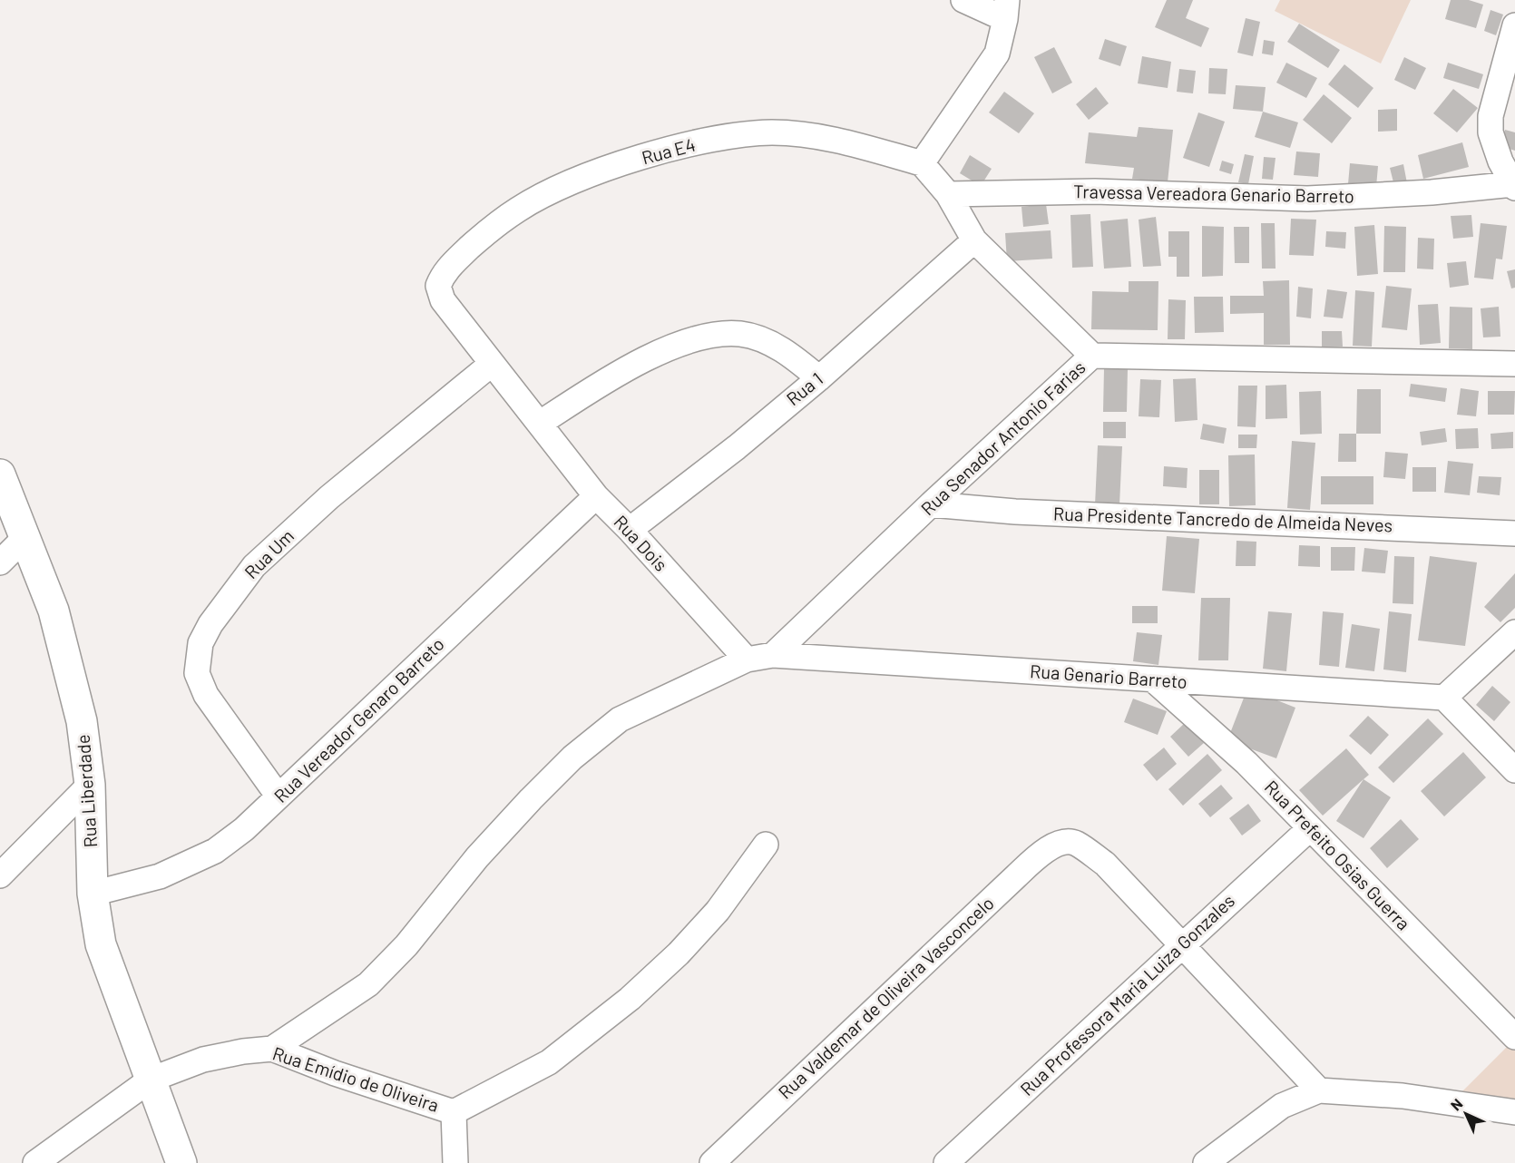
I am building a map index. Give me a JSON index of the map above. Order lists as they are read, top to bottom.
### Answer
{
  "streets": {
    "street": [
      "Rua E4",
      "Travessa Vereadora Genario Barreto",
      "Rua 1",
      "Rua Senador Antonio Farias",
      "Rua Presidente Tancredo de Almeida Neves",
      "Rua Dois",
      "Rua Um",
      "Rua Genario Barreto",
      "Rua Vereador Genaro Barreto",
      "Rua Liberdade",
      "Rua Prefeito Osias Guerra",
      "Rua Professora Maria Luiza Gonzales",
      "Rua Valdemar de Oliveira Vasconcelo",
      "Rua Emídio de Oliveira"
    ]
  },
  "crossings": [
    ["Rua E4", "Rua Dois"],
    ["Rua 1", "Rua Dois"],
    ["Rua Senador Antonio Farias", "Rua Presidente Tancredo de Almeida Neves"],
    ["Rua Senador Antonio Farias", "Rua Genario Barreto"],
    ["Rua Dois", "Rua Um"],
    ["Rua Dois", "Rua Vereador Genaro Barreto"],
    ["Rua Um", "Rua Vereador Genaro Barreto"],
    ["Rua Genario Barreto", "Rua Prefeito Osias Guerra"],
    ["Rua Vereador Genaro Barreto", "Rua Liberdade"],
    ["Rua Liberdade", "Rua Emídio de Oliveira"],
    ["Rua Prefeito Osias Guerra", "Rua Professora Maria Luiza Gonzales"],
    ["Rua Professora Maria Luiza Gonzales", "Rua Valdemar de Oliveira Vasconcelo"]
  ],
  "north": "top left"
}
